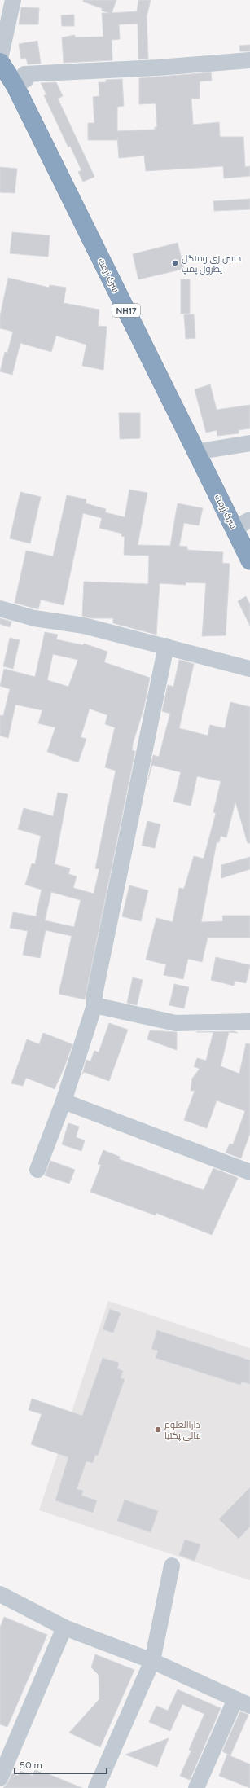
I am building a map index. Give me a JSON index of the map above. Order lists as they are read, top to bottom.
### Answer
{
  "streets": {
    "highway": ["سرک زرمت", "NH17"]
  },
  "places": ["حسن زی ومنگل پطرول پمپ", "داراالعلوم عالی پکتیا"],
  "scale_bar": "50 m"
}
